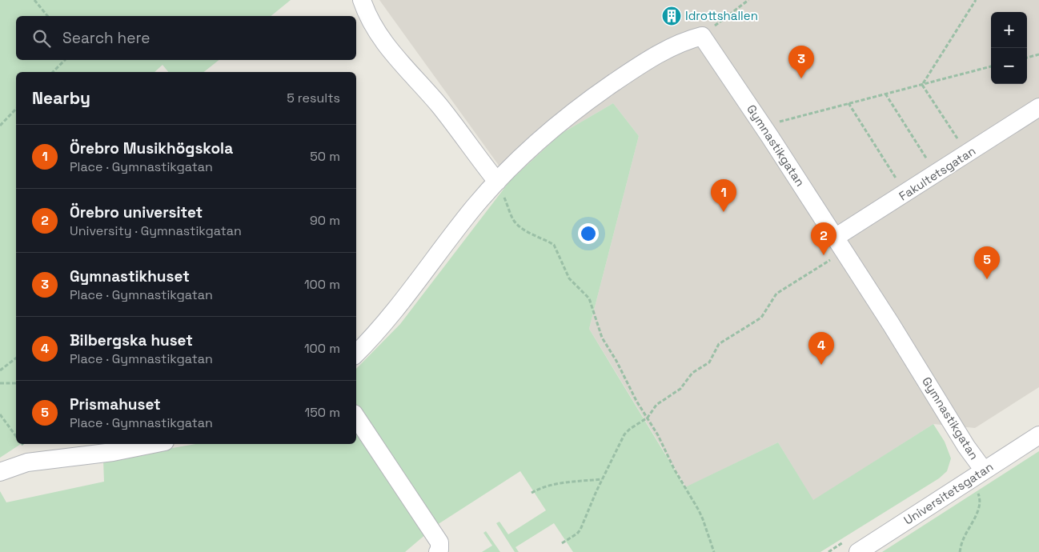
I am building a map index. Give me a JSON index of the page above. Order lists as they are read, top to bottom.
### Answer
{
  "streets": {
    "street": ["Gymnastikgatan", "Fakultetsgatan", "Universitetsgatan"]
  },
  "crossings": [
    ["Gymnastikgatan", "Fakultetsgatan"],
    ["Gymnastikgatan", "Universitetsgatan"]
  ],
  "places": {
    "building": ["Idrottshallen"]
  },
  "page": {
    "map_buttons": ["+", "−"],
    "search": "Search here",
    "pins": [
      "3",
      "1",
      "2",
      "5",
      "4"
    ],
    "heading": ["Nearby", "5 results"],
    "list": [
      {
        "mark": "1",
        "name": "Örebro Musikhögskola",
        "note": "Place · Gymnastikgatan",
        "value": "50 m"
      },
      {
        "mark": "2",
        "name": "Örebro universitet",
        "note": "University · Gymnastikgatan",
        "value": "90 m"
      },
      {
        "mark": "3",
        "name": "Gymnastikhuset",
        "note": "Place · Gymnastikgatan",
        "value": "100 m"
      },
      {
        "mark": "4",
        "name": "Bilbergska huset",
        "note": "Place · Gymnastikgatan",
        "value": "100 m"
      },
      {
        "mark": "5",
        "name": "Prismahuset",
        "note": "Place · Gymnastikgatan",
        "value": "150 m"
      }
    ]
  }
}
